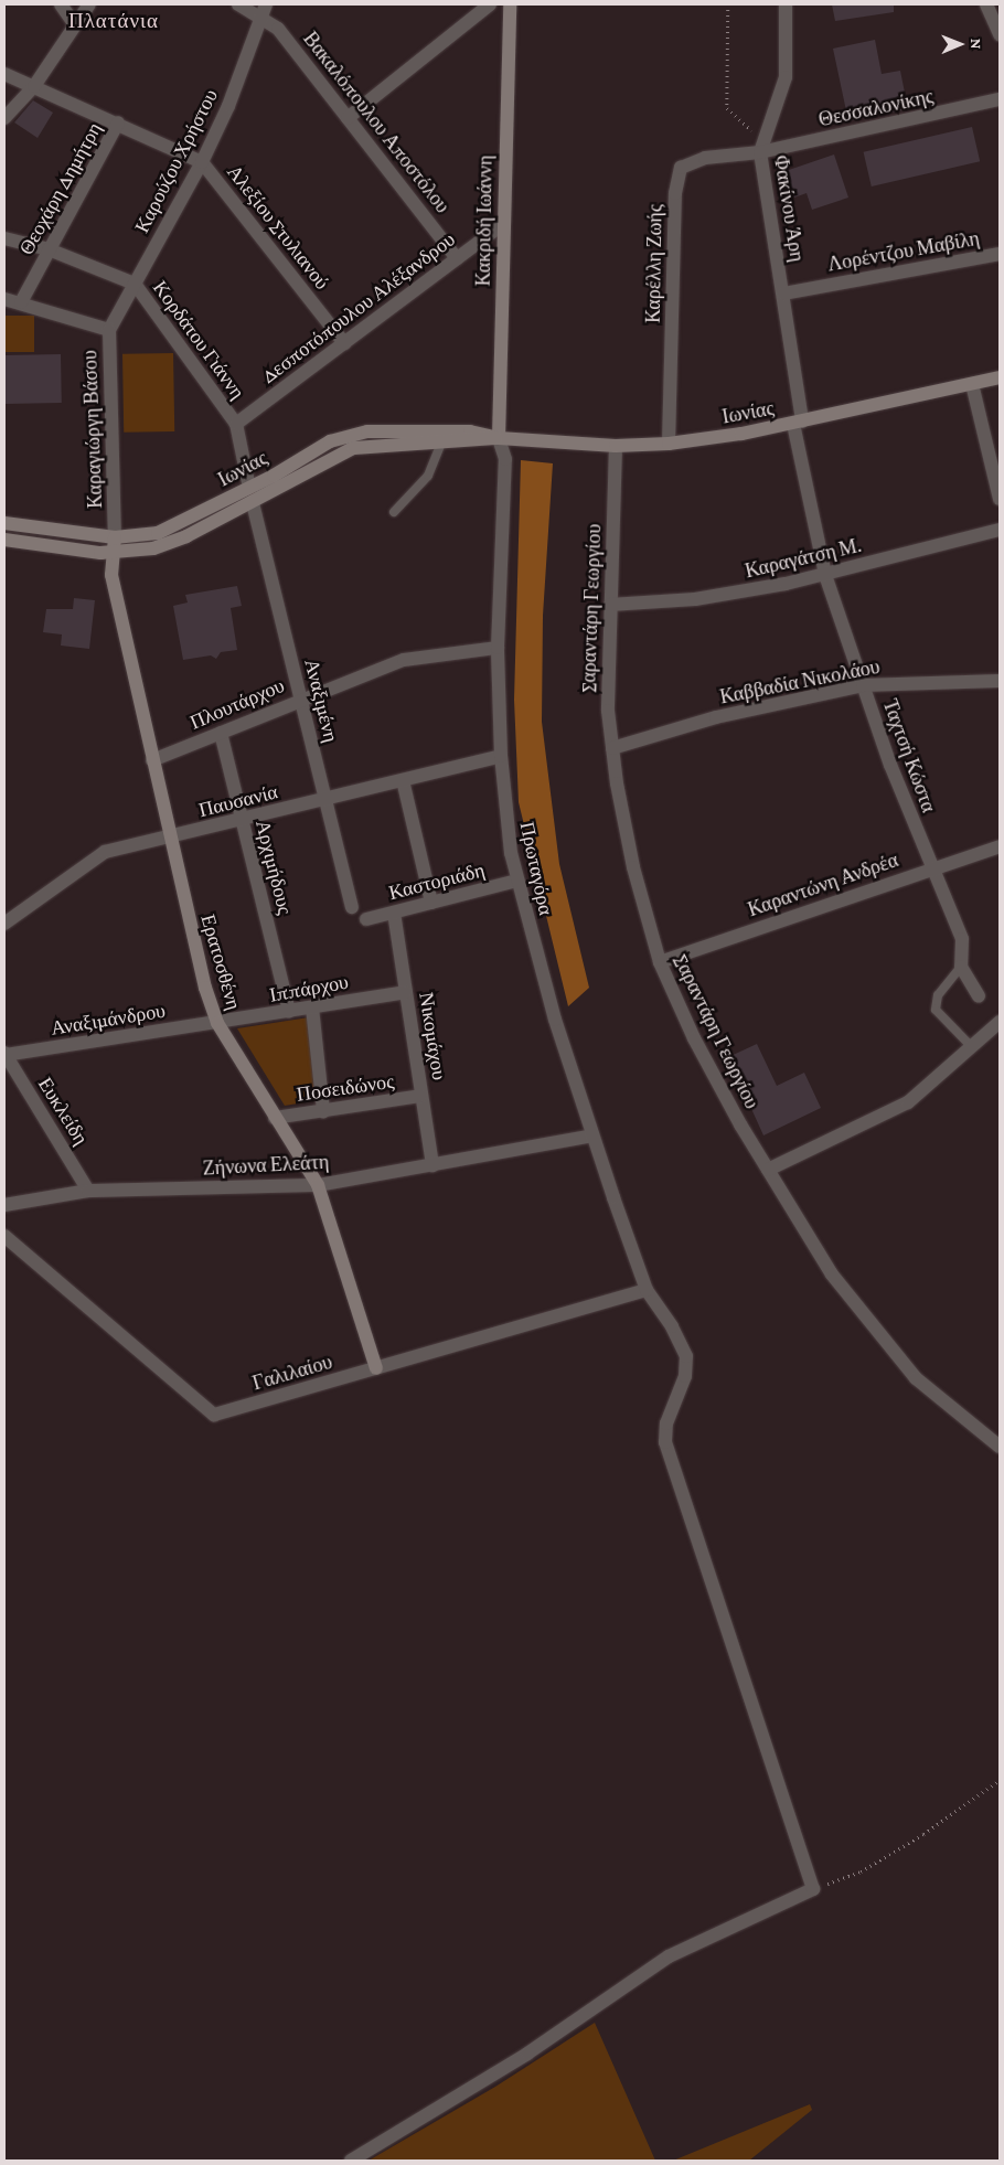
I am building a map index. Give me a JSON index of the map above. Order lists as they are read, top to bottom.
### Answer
{
  "streets": {
    "main road": ["Κακριδή Ιωάννη", "Ιωνίας", "Ερατοσθένη"],
    "street": [
      "Θεσσαλονίκης",
      "Βακαλόπουλου Αποστόλου",
      "Καρούζου Χρήστου",
      "Θεοχάρη Δημήτρη",
      "Φακίνου Άρη",
      "Αλεξίου Στυλιανού",
      "Λορέντζου Μαβίλη",
      "Καρέλλη Ζωής",
      "Δεσποτόπουλου Αλέξανδρου",
      "Κορδάτου Γιάννη",
      "Καραγιώργη Βάσου",
      "Καραγάτση Μ.",
      "Σαραντάρη Γεωργίου",
      "Καββαδία Νικολάου",
      "Αναξιμένη",
      "Πλουτάρχου",
      "Ταχτσή Κώστα",
      "Παυσανία",
      "Αρχιμήδους",
      "Πρωταγόρα",
      "Καστοριάδη",
      "Καραντώνη Ανδρέα",
      "Ιππάρχου",
      "Αναξιμάνδρου",
      "Νικομάχου",
      "Ποσειδώνος",
      "Ευκλείδη",
      "Ζήνωνα Ελεάτη",
      "Γαλιλαίου"
    ]
  },
  "crossings": [
    ["Θεσσαλονίκης", "Φακίνου Άρη"],
    ["Θεσσαλονίκης", "Καρέλλη Ζωής"],
    ["Βακαλόπουλου Αποστόλου", "Καρούζου Χρήστου"],
    ["Βακαλόπουλου Αποστόλου", "Δεσποτόπουλου Αλέξανδρου"],
    ["Καρούζου Χρήστου", "Αλεξίου Στυλιανού"],
    ["Καρούζου Χρήστου", "Κορδάτου Γιάννη"],
    ["Καρούζου Χρήστου", "Καραγιώργη Βάσου"],
    ["Θεοχάρη Δημήτρη", "Κορδάτου Γιάννη"],
    ["Θεοχάρη Δημήτρη", "Καραγιώργη Βάσου"],
    ["Φακίνου Άρη", "Λορέντζου Μαβίλη"],
    ["Φακίνου Άρη", "Καρέλλη Ζωής"],
    ["Φακίνου Άρη", "Ιωνίας"],
    ["Φακίνου Άρη", "Ταχτσή Κώστα"],
    ["Κακριδή Ιωάννη", "Δεσποτόπουλου Αλέξανδρου"],
    ["Κακριδή Ιωάννη", "Ιωνίας"],
    ["Κακριδή Ιωάννη", "Πρωταγόρα"],
    ["Αλεξίου Στυλιανού", "Δεσποτόπουλου Αλέξανδρου"],
    ["Καρέλλη Ζωής", "Ιωνίας"],
    ["Δεσποτόπουλου Αλέξανδρου", "Κορδάτου Γιάννη"],
    ["Κορδάτου Γιάννη", "Ιωνίας"],
    ["Ιωνίας", "Καραγιώργη Βάσου"],
    ["Ιωνίας", "Σαραντάρη Γεωργίου"],
    ["Ιωνίας", "Αναξιμένη"],
    ["Ιωνίας", "Ταχτσή Κώστα"],
    ["Ιωνίας", "Πρωταγόρα"],
    ["Ιωνίας", "Ερατοσθένη"],
    ["Καραγιώργη Βάσου", "Ερατοσθένη"],
    ["Καραγάτση Μ.", "Σαραντάρη Γεωργίου"],
    ["Καραγάτση Μ.", "Ταχτσή Κώστα"],
    ["Σαραντάρη Γεωργίου", "Καββαδία Νικολάου"],
    ["Σαραντάρη Γεωργίου", "Καραντώνη Ανδρέα"],
    ["Καββαδία Νικολάου", "Ταχτσή Κώστα"],
    ["Αναξιμένη", "Πλουτάρχου"],
    ["Αναξιμένη", "Παυσανία"],
    ["Πλουτάρχου", "Αρχιμήδους"],
    ["Πλουτάρχου", "Πρωταγόρα"],
    ["Πλουτάρχου", "Ερατοσθένη"],
    ["Ταχτσή Κώστα", "Καραντώνη Ανδρέα"],
    ["Παυσανία", "Αρχιμήδους"],
    ["Παυσανία", "Πρωταγόρα"],
    ["Παυσανία", "Ερατοσθένη"],
    ["Αρχιμήδους", "Ιππάρχου"],
    ["Πρωταγόρα", "Καστοριάδη"],
    ["Πρωταγόρα", "Ζήνωνα Ελεάτη"],
    ["Πρωταγόρα", "Γαλιλαίου"],
    ["Καστοριάδη", "Νικομάχου"],
    ["Ερατοσθένη", "Ιππάρχου"],
    ["Ερατοσθένη", "Αναξιμάνδρου"],
    ["Ερατοσθένη", "Ποσειδώνος"],
    ["Ερατοσθένη", "Ζήνωνα Ελεάτη"],
    ["Ερατοσθένη", "Γαλιλαίου"],
    ["Ιππάρχου", "Αναξιμάνδρου"],
    ["Ιππάρχου", "Νικομάχου"],
    ["Αναξιμάνδρου", "Ευκλείδη"],
    ["Νικομάχου", "Ποσειδώνος"],
    ["Νικομάχου", "Ζήνωνα Ελεάτη"],
    ["Ευκλείδη", "Ζήνωνα Ελεάτη"]
  ],
  "districts": ["Πλατάνια"],
  "north": "right"
}
